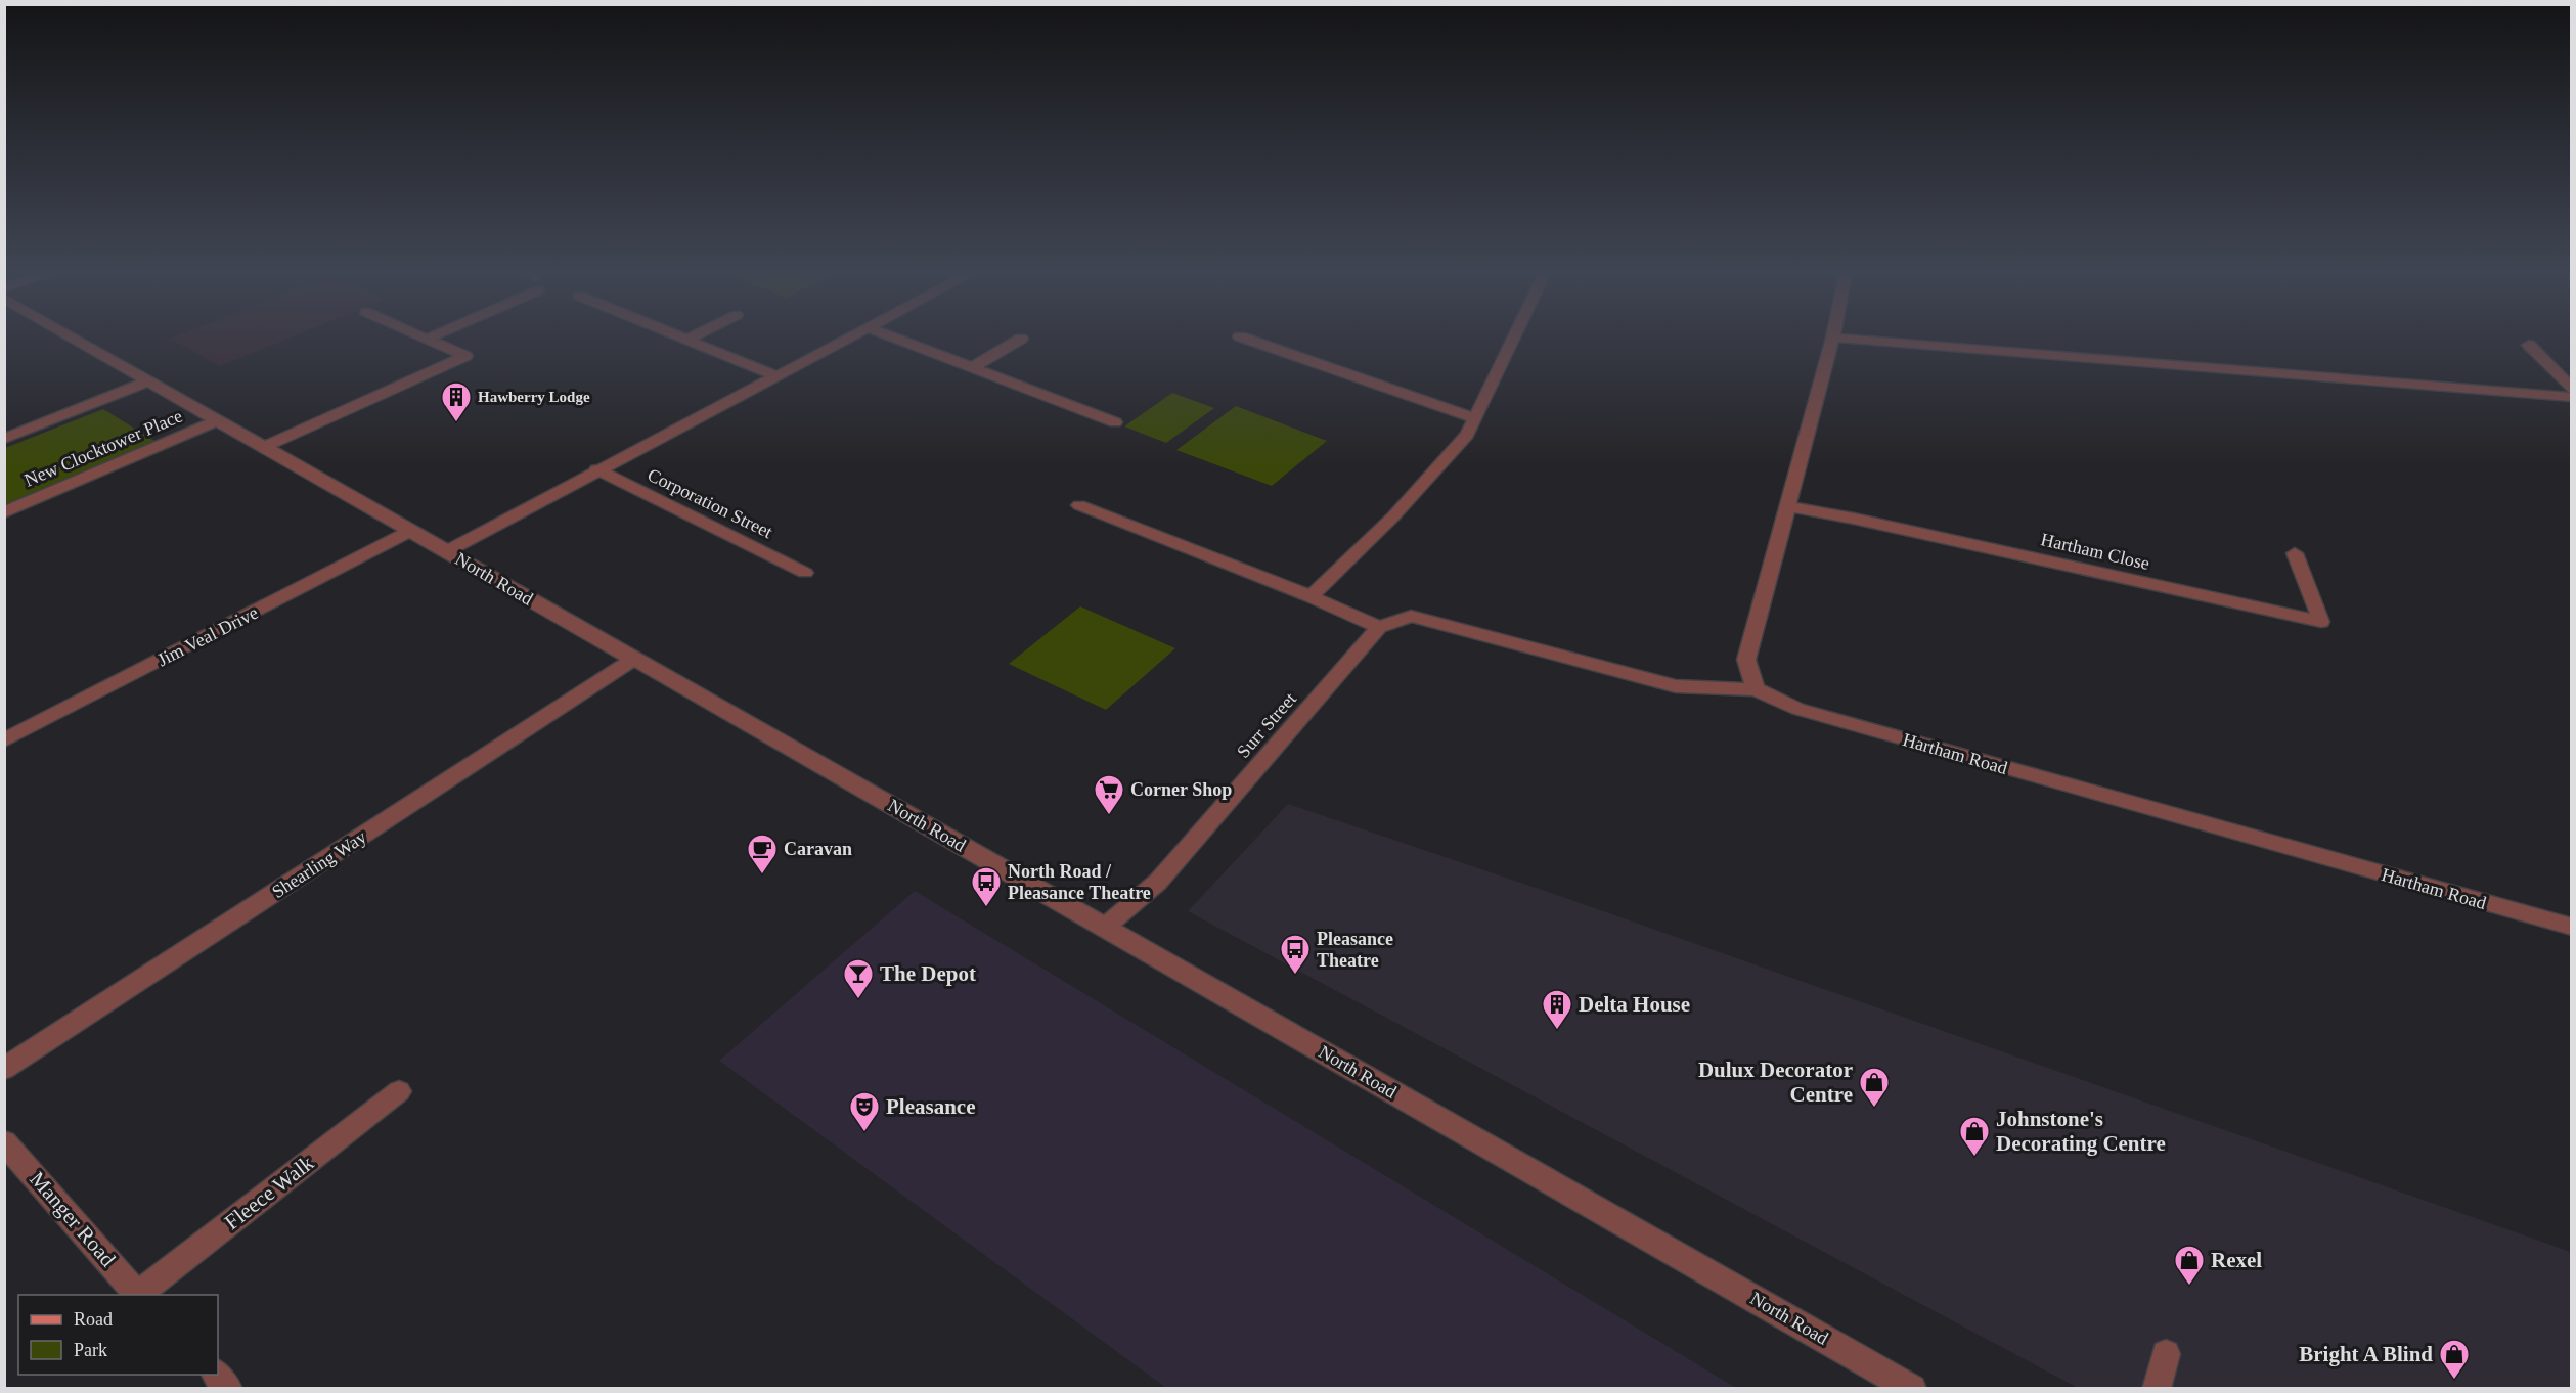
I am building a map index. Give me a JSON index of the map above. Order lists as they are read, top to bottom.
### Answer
{
  "streets": {
    "street": [
      "New Clocktower Place",
      "Corporation Street",
      "Hartham Close",
      "North Road",
      "Jim Veal Drive",
      "Surr Street",
      "Hartham Road",
      "Shearling Way",
      "Fleece Walk",
      "Manger Road"
    ]
  },
  "crossings": [
    ["New Clocktower Place", "North Road"],
    ["Corporation Street", "North Road"],
    ["North Road", "Jim Veal Drive"],
    ["North Road", "Surr Street"],
    ["North Road", "Shearling Way"],
    ["Fleece Walk", "Manger Road"]
  ],
  "places": {
    "building": ["Hawberry Lodge", "Delta House"],
    "supermarket": ["Corner Shop"],
    "cafe": ["Caravan"],
    "bus stop": ["North Road / Pleasance Theatre", "Pleasance Theatre"],
    "bar": ["The Depot"],
    "shop": [
      "Dulux Decorator Centre",
      "Johnstone's Decorating Centre",
      "Rexel",
      "Bright A Blind"
    ],
    "theatre": ["Pleasance"]
  },
  "legend": ["Road", "Park"]
}
